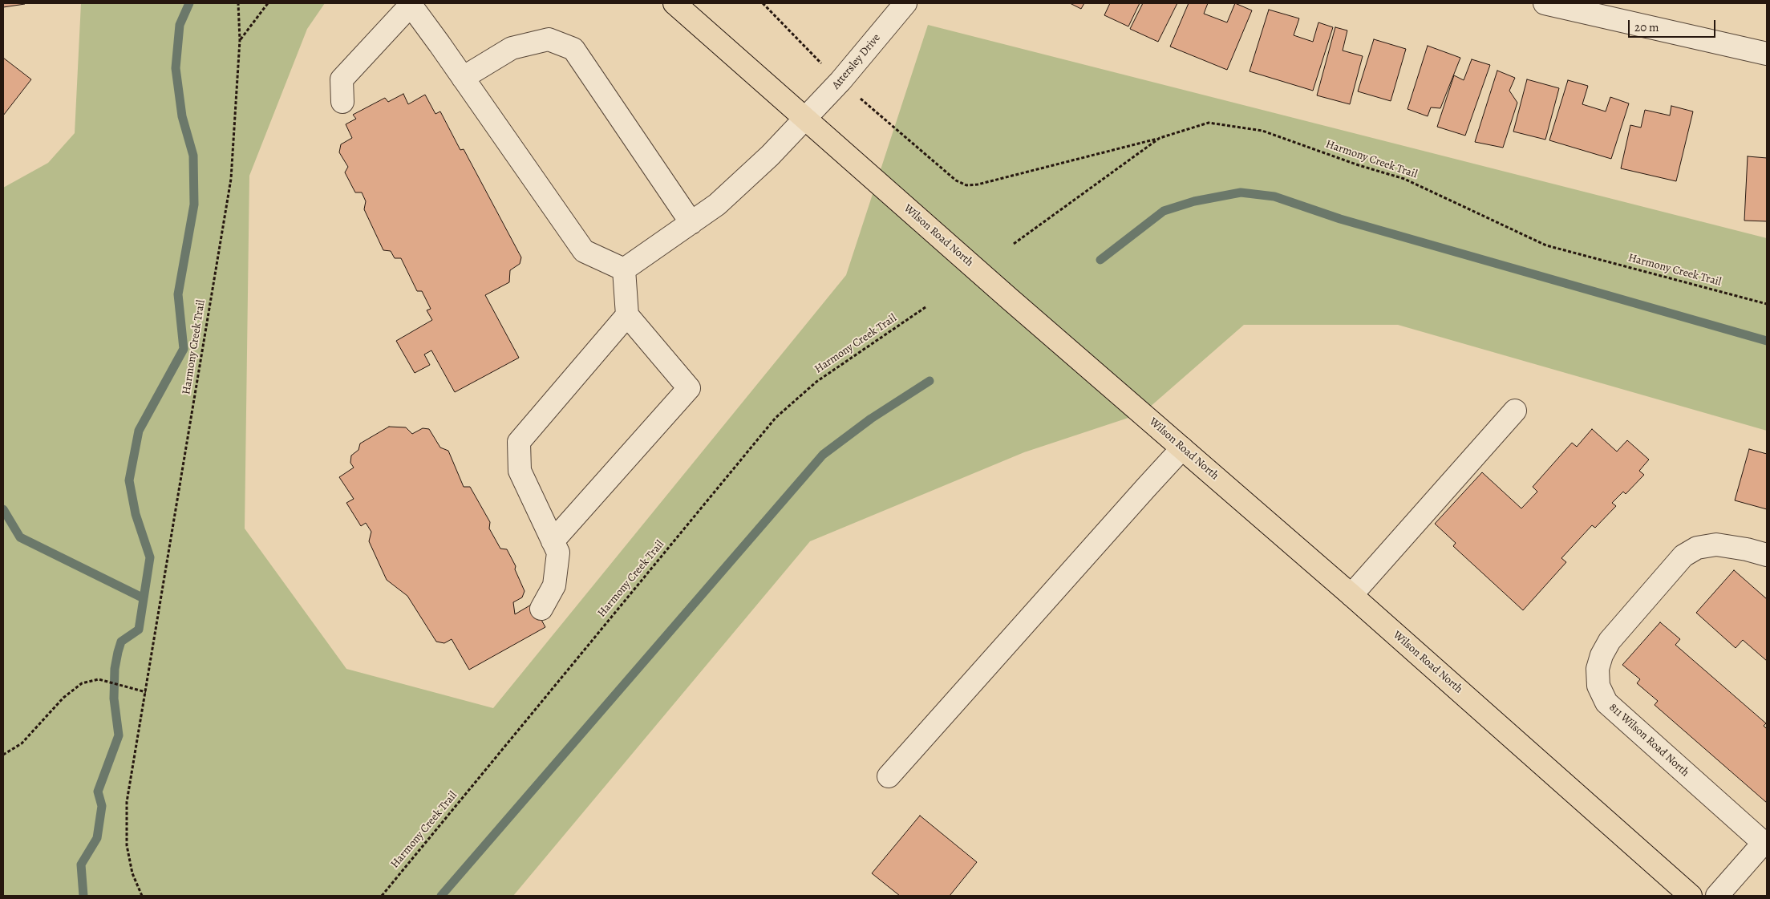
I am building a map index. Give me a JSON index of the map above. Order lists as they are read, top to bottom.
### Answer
{
  "streets": {
    "main road": ["Wilson Road North"],
    "street": ["Attersley Drive", "811 Wilson Road North"],
    "path": ["Harmony Creek Trail"]
  },
  "crossings": [
    ["Attersley Drive", "Wilson Road North"]
  ],
  "scale_bar": "20 m"
}
